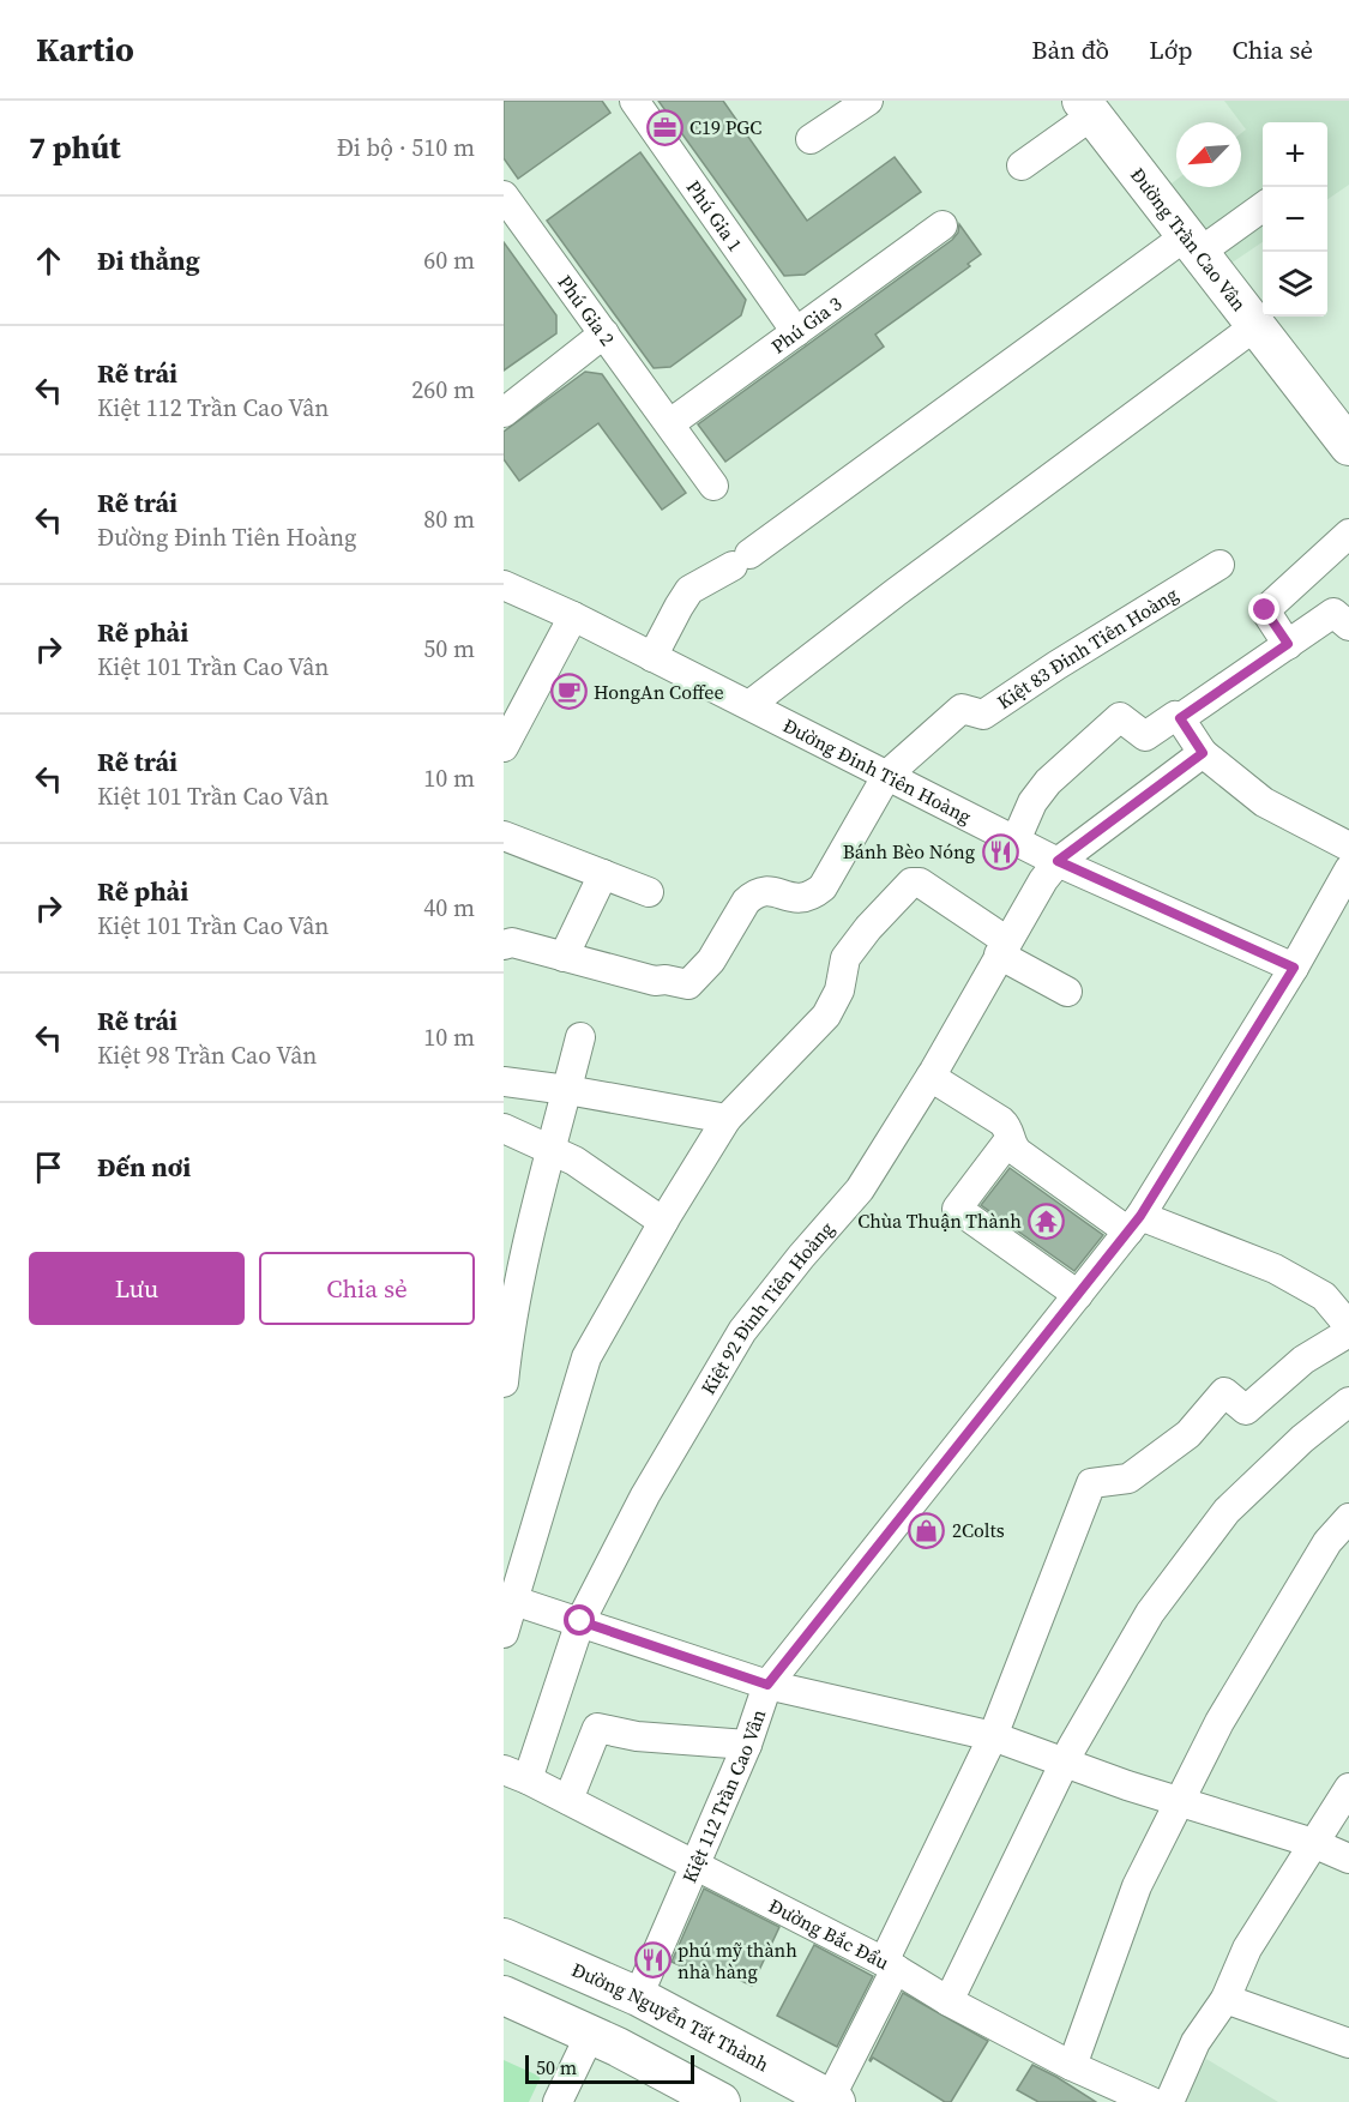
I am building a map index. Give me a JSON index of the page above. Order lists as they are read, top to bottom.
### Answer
{
  "streets": {
    "main road": ["Đường Trần Cao Vân", "Đường Nguyễn Tất Thành"],
    "street": [
      "Phú Gia 1",
      "Phú Gia 2",
      "Phú Gia 3",
      "Kiệt 83 Đinh Tiên Hoàng",
      "Đường Đinh Tiên Hoàng",
      "Kiệt 92 Đinh Tiên Hoàng",
      "Kiệt 112 Trần Cao Vân",
      "Đường Bắc Đẩu"
    ]
  },
  "crossings": [
    ["Phú Gia 1", "Phú Gia 3"],
    ["Phú Gia 2", "Phú Gia 3"],
    ["Kiệt 83 Đinh Tiên Hoàng", "Đường Đinh Tiên Hoàng"],
    ["Đường Đinh Tiên Hoàng", "Kiệt 92 Đinh Tiên Hoàng"],
    ["Đường Đinh Tiên Hoàng", "Kiệt 112 Trần Cao Vân"],
    ["Kiệt 92 Đinh Tiên Hoàng", "Đường Bắc Đẩu"],
    ["Kiệt 112 Trần Cao Vân", "Đường Bắc Đẩu"],
    ["Kiệt 112 Trần Cao Vân", "Đường Nguyễn Tất Thành"]
  ],
  "places": {
    "office": ["C19 PGC"],
    "cafe": ["HongAn Coffee"],
    "restaurant": ["Bánh Bèo Nóng", "phú mỹ thành nhà hàng"],
    "temple": ["Chùa Thuận Thành"],
    "shop": ["2Colts"]
  },
  "scale_bar": "50 m",
  "north": "bottom left",
  "page": {
    "header": "Kartio",
    "nav": ["Bản đồ", "Lớp", "Chia sẻ"],
    "heading": ["7 phút", "Đi bộ · 510 m"],
    "map_buttons": ["+", "−"],
    "list": [
      ["Đi thẳng", "60 m"],
      ["Rẽ trái", "Kiệt 112 Trần Cao Vân", "260 m"],
      ["Rẽ trái", "Đường Đinh Tiên Hoàng", "80 m"],
      ["Rẽ phải", "Kiệt 101 Trần Cao Vân", "50 m"],
      ["Rẽ trái", "Kiệt 101 Trần Cao Vân", "10 m"],
      ["Rẽ phải", "Kiệt 101 Trần Cao Vân", "40 m"],
      ["Rẽ trái", "Kiệt 98 Trần Cao Vân", "10 m"],
      "Đến nơi"
    ],
    "buttons": ["Lưu", "Chia sẻ"],
    "scale": "50 m"
  }
}
